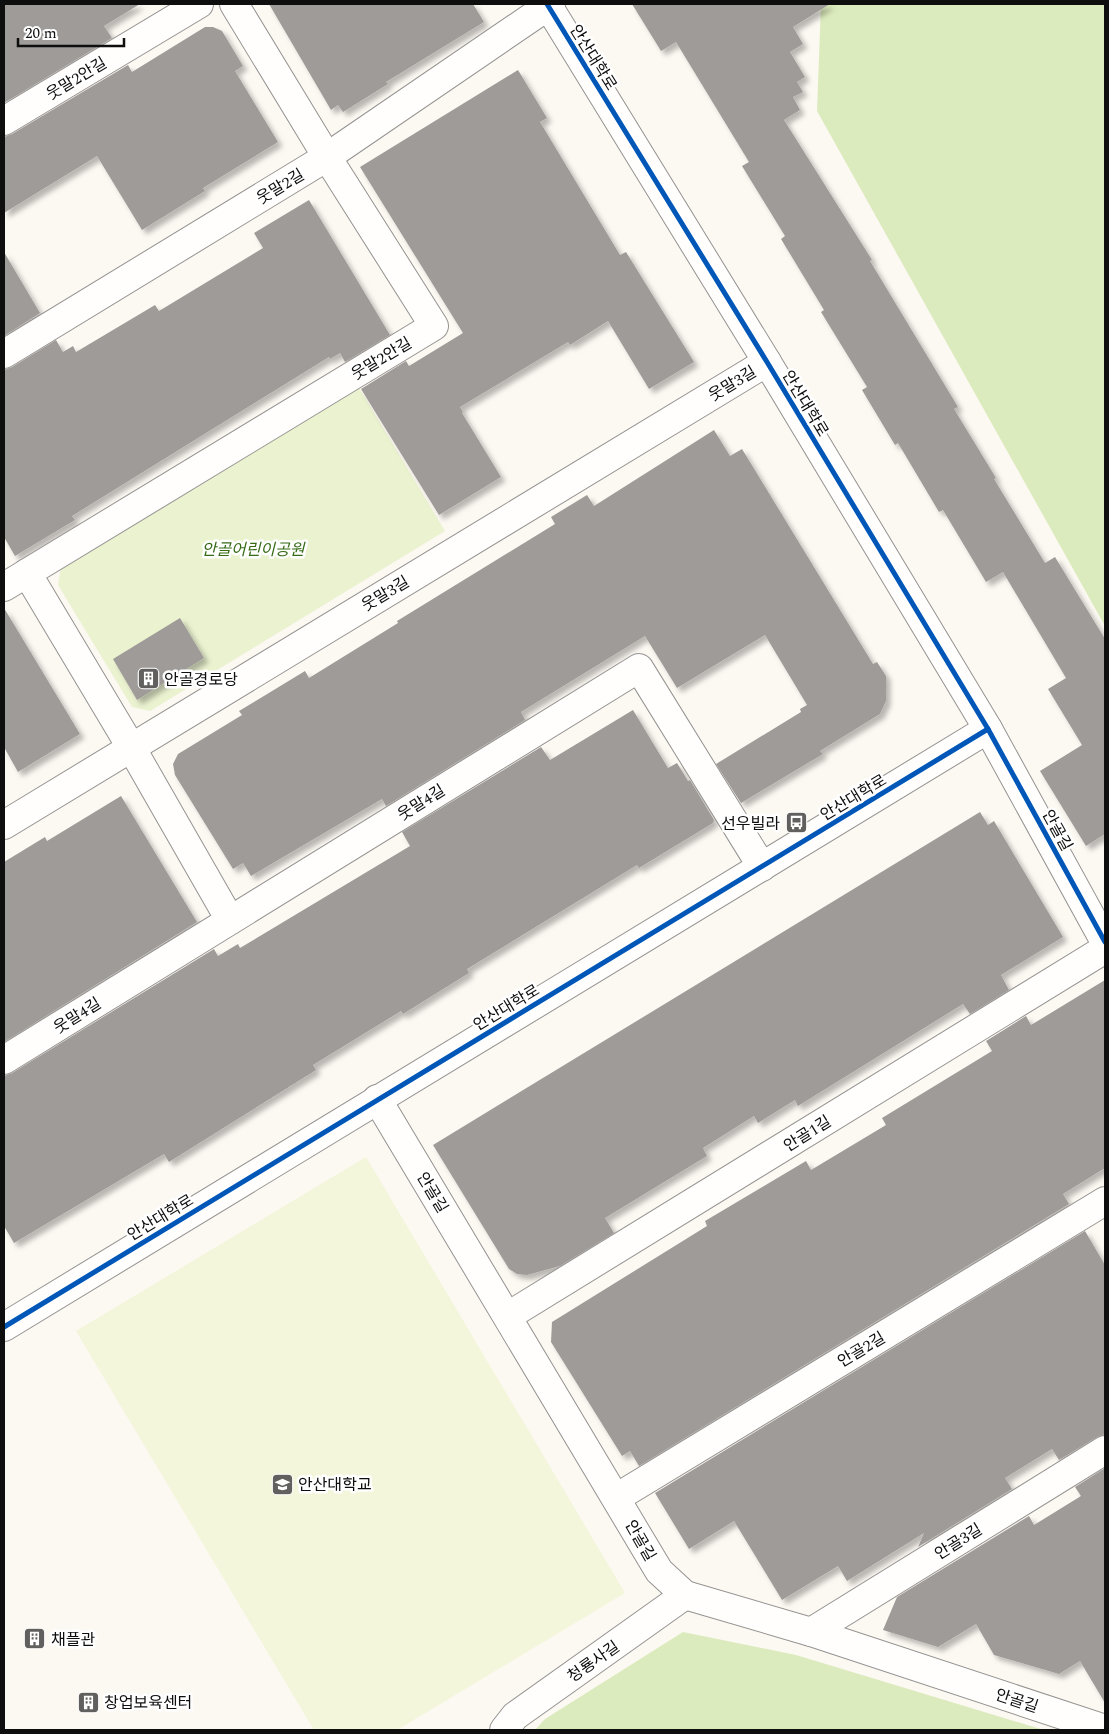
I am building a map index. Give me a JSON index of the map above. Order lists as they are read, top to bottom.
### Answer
{
  "streets": {
    "street": [
      "안산대학로",
      "웃말2안길",
      "웃말2길",
      "웃말3길",
      "웃말4길",
      "안골길",
      "안골1길",
      "안골2길",
      "안골3길",
      "청룡사길"
    ]
  },
  "crossings": [
    ["안산대학로", "웃말2길"],
    ["안산대학로", "웃말3길"],
    ["안산대학로", "웃말4길"],
    ["안산대학로", "안골길"],
    ["웃말2안길", "웃말2길"],
    ["안골길", "안골1길"],
    ["안골길", "안골2길"],
    ["안골길", "안골3길"],
    ["안골길", "청룡사길"]
  ],
  "parks": ["안골어린이공원"],
  "places": {
    "building": ["안골경로당", "채플관", "창업보육센터"],
    "bus stop": ["선우빌라"],
    "school or university": ["안산대학교"]
  },
  "scale_bar": "20 m"
}
